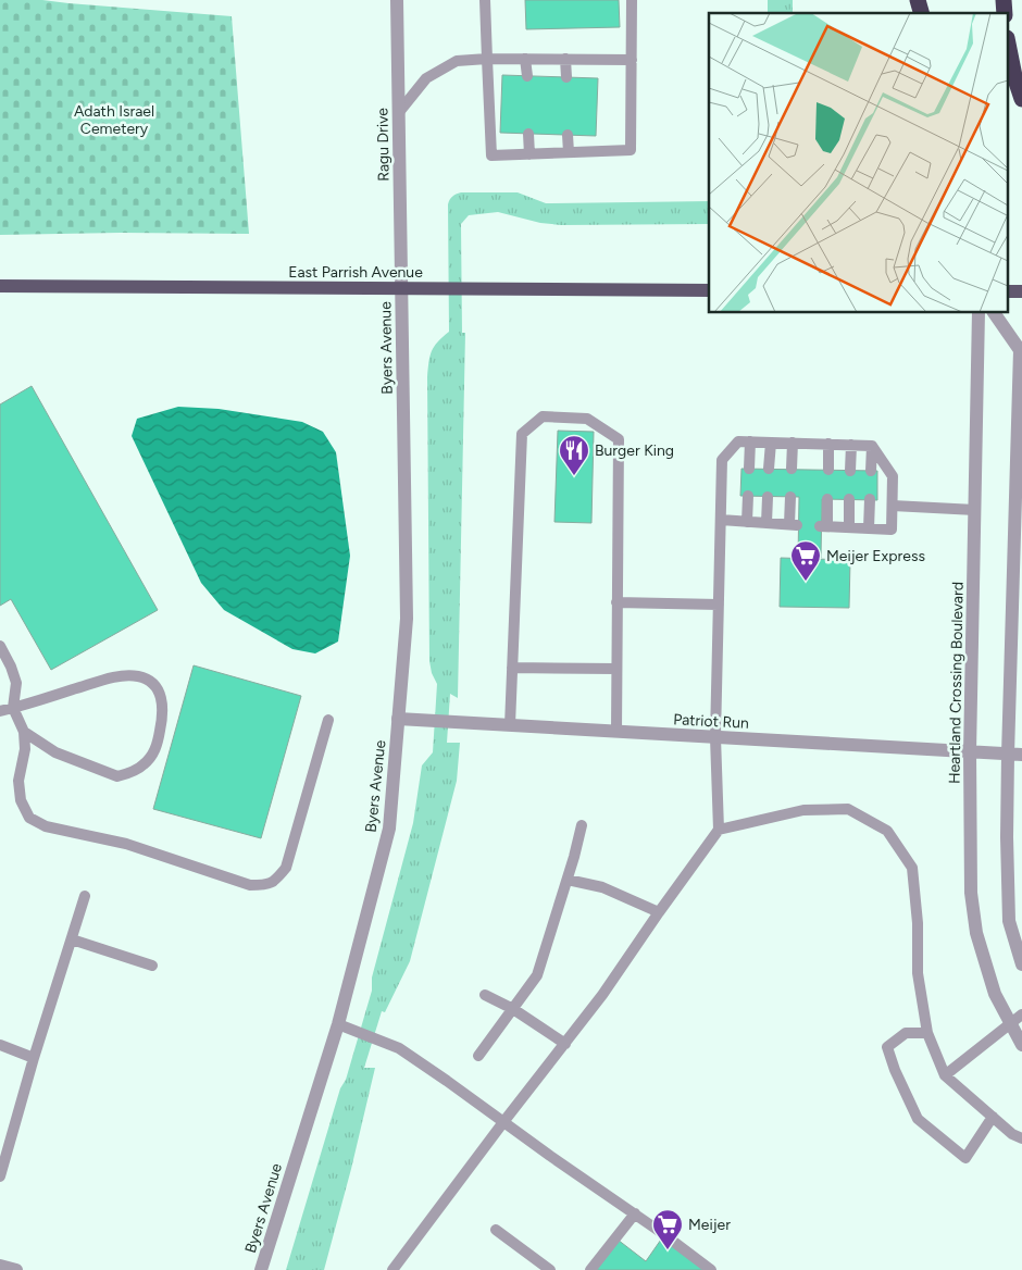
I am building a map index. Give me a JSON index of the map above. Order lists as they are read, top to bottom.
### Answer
{
  "streets": {
    "main road": ["East Parrish Avenue"],
    "street": [
      "Ragu Drive",
      "Byers Avenue",
      "Heartland Crossing Boulevard",
      "Patriot Run"
    ]
  },
  "crossings": [
    ["Ragu Drive", "East Parrish Avenue"],
    ["Ragu Drive", "Byers Avenue"],
    ["East Parrish Avenue", "Byers Avenue"],
    ["Byers Avenue", "Patriot Run"],
    ["Heartland Crossing Boulevard", "Patriot Run"]
  ],
  "parks": ["Adath Israel Cemetery"],
  "places": {
    "restaurant": ["Burger King"],
    "supermarket": ["Meijer Express", "Meijer"]
  }
}
